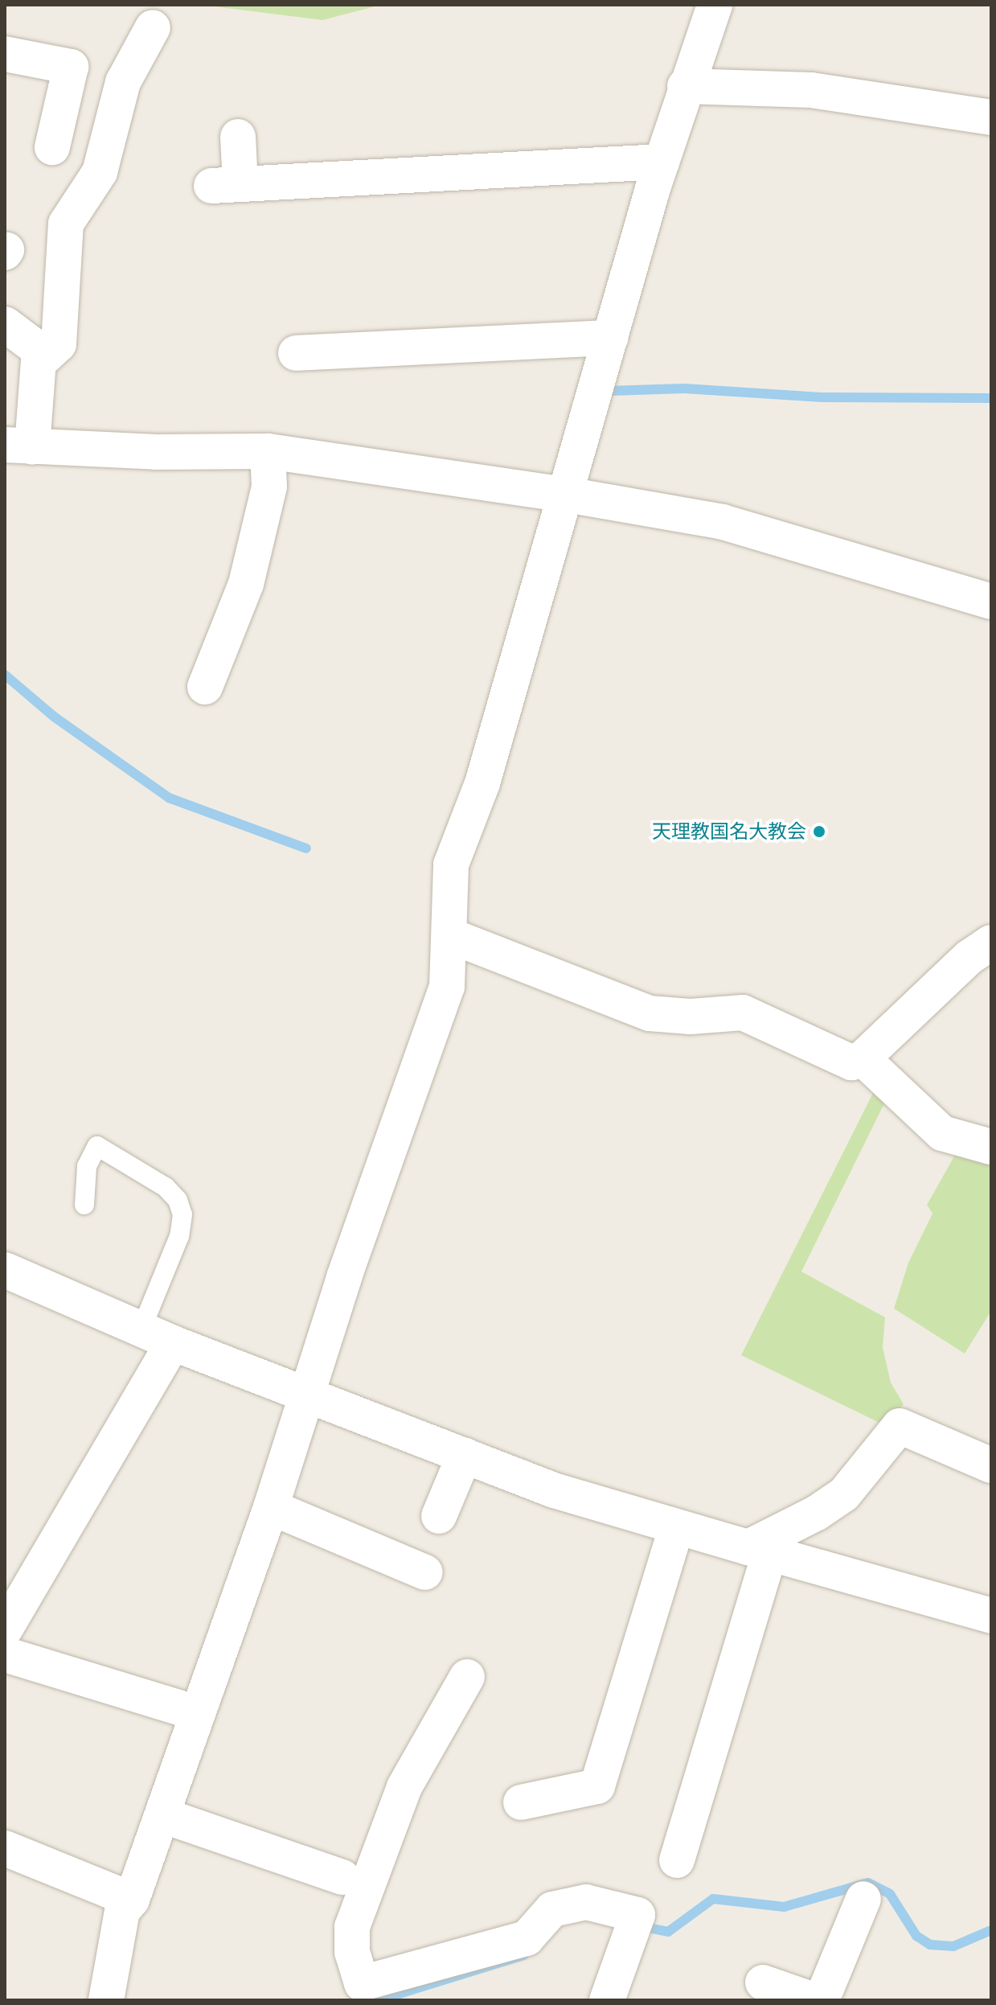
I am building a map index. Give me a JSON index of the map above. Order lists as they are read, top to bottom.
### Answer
{
  "places": ["天理教国名大教会"]
}
